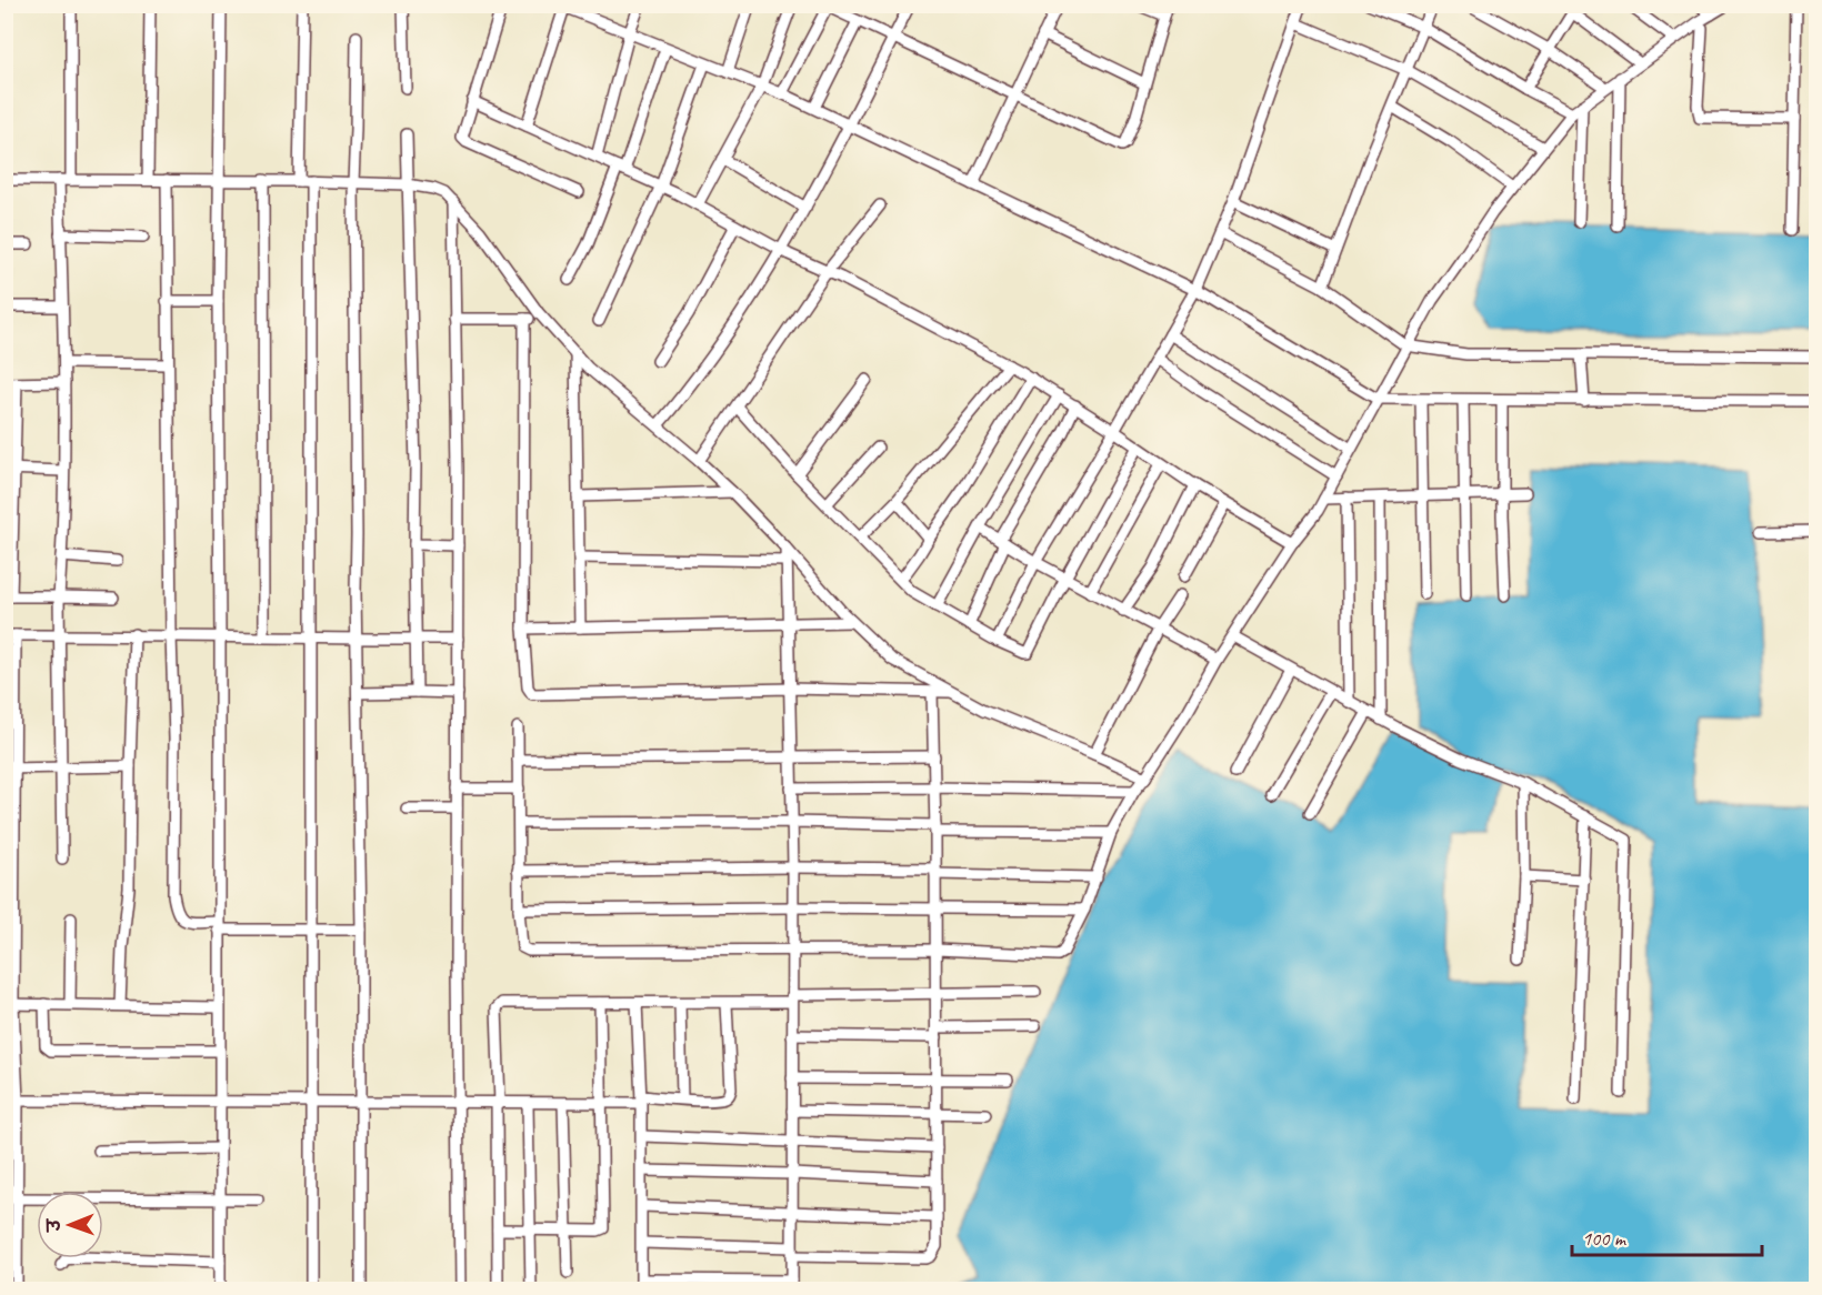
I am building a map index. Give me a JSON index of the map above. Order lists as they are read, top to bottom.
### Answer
{
  "scale_bar": "100 m",
  "north": "left"
}
